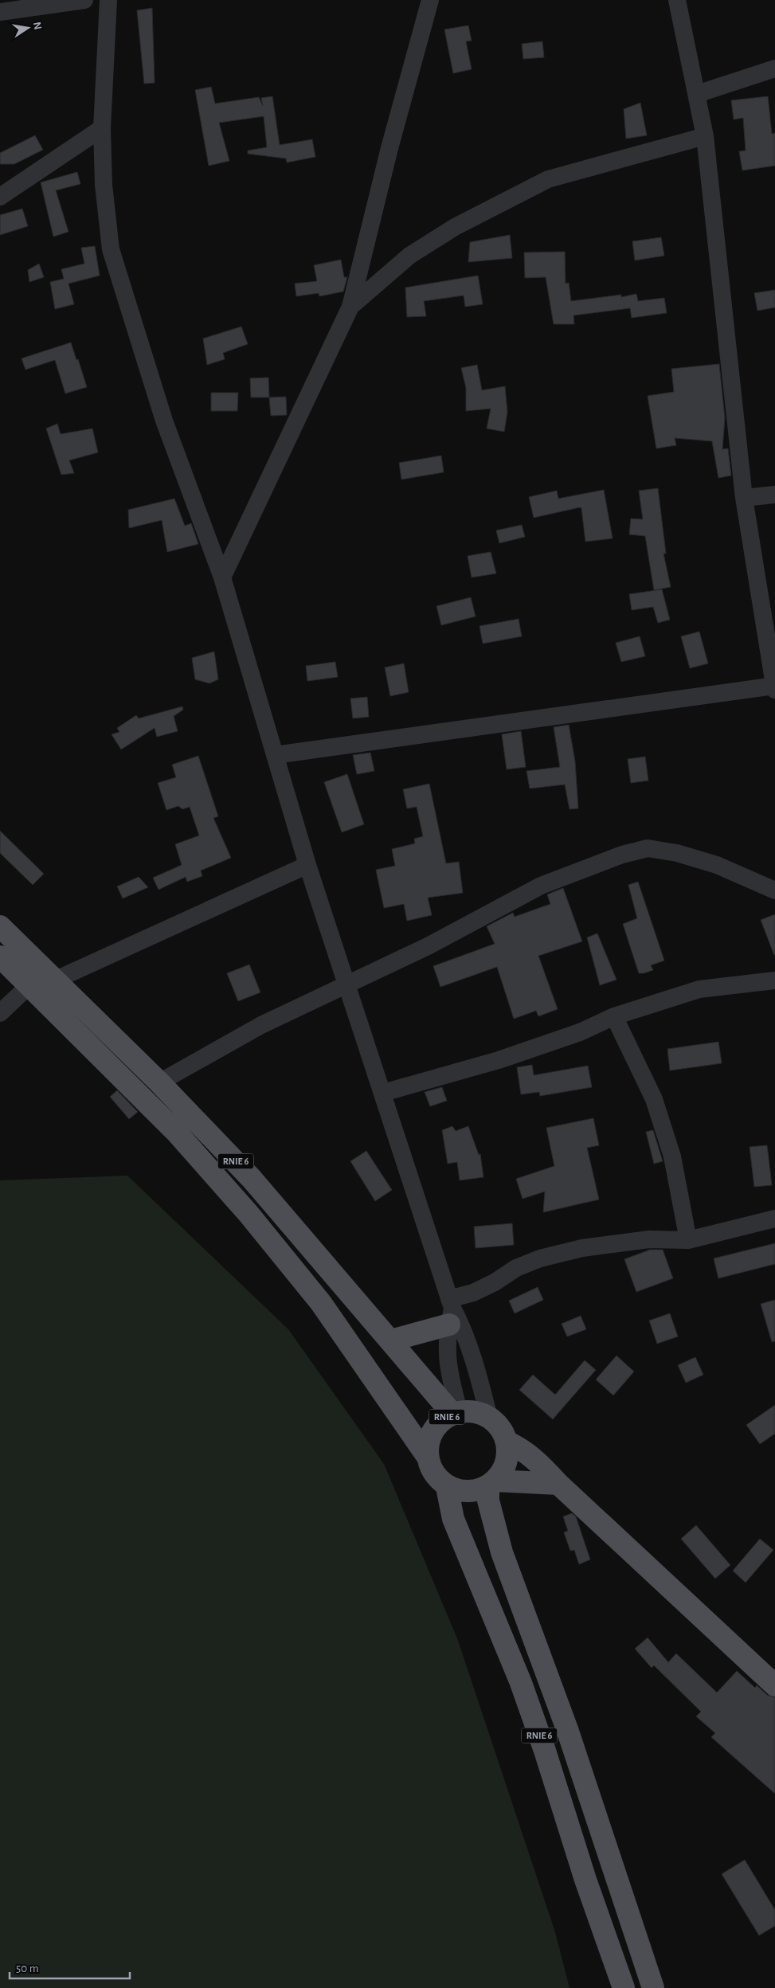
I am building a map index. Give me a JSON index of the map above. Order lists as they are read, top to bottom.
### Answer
{
  "streets": {
    "main road": ["RNIE 6"]
  },
  "scale_bar": "50 m",
  "north": "right"
}
